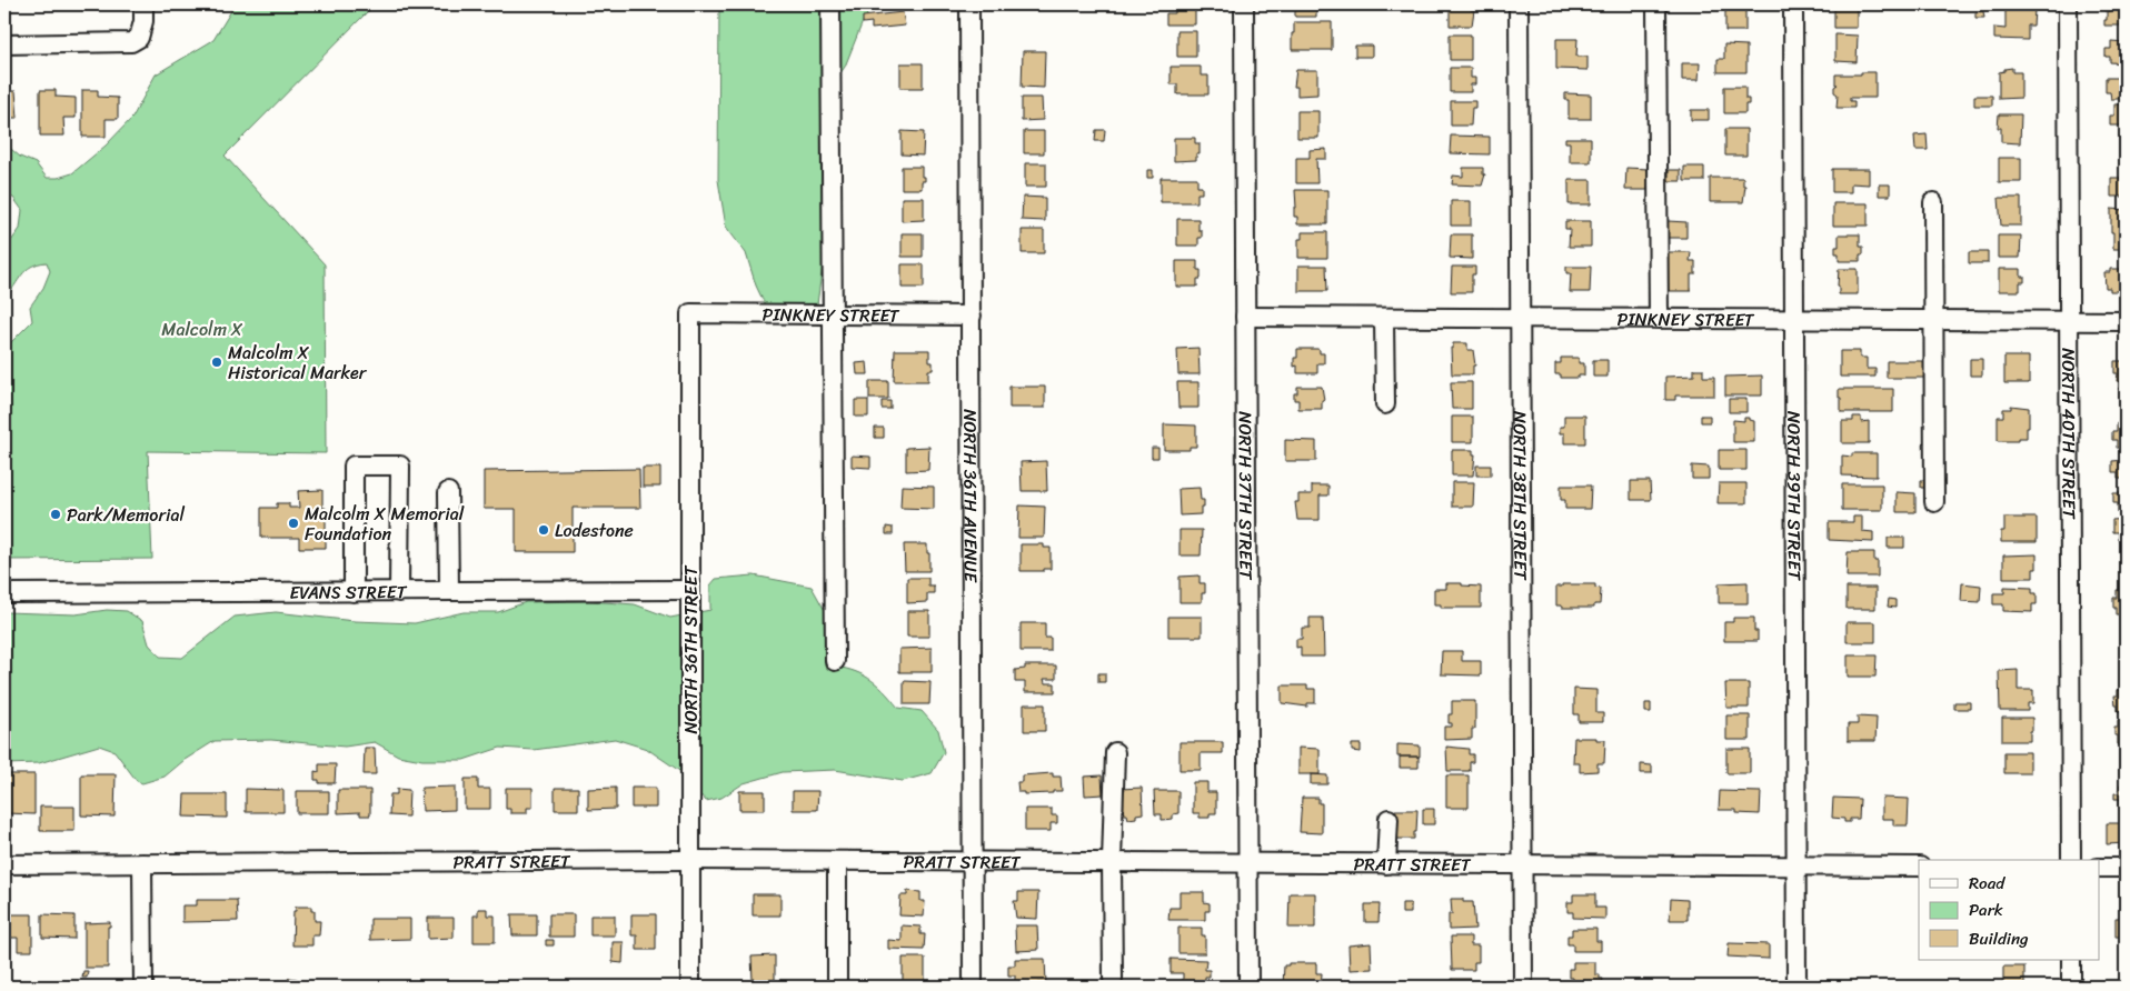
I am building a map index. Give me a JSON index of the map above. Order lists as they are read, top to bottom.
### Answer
{
  "streets": {
    "street": [
      "PINKNEY STREET",
      "NORTH 40TH STREET",
      "NORTH 36TH AVENUE",
      "NORTH 37TH STREET",
      "NORTH 38TH STREET",
      "NORTH 39TH STREET",
      "EVANS STREET",
      "NORTH 36TH STREET",
      "PRATT STREET"
    ]
  },
  "crossings": [
    ["PINKNEY STREET", "NORTH 40TH STREET"],
    ["PINKNEY STREET", "NORTH 36TH AVENUE"],
    ["PINKNEY STREET", "NORTH 37TH STREET"],
    ["PINKNEY STREET", "NORTH 38TH STREET"],
    ["PINKNEY STREET", "NORTH 39TH STREET"],
    ["PINKNEY STREET", "NORTH 36TH STREET"],
    ["NORTH 36TH AVENUE", "PRATT STREET"],
    ["NORTH 37TH STREET", "PRATT STREET"],
    ["NORTH 38TH STREET", "PRATT STREET"],
    ["NORTH 39TH STREET", "PRATT STREET"],
    ["EVANS STREET", "NORTH 36TH STREET"],
    ["NORTH 36TH STREET", "PRATT STREET"]
  ],
  "parks": ["Malcolm X"],
  "places": [
    "Malcolm X Historical Marker",
    "Park/Memorial",
    "Malcolm X Memorial Foundation",
    "Lodestone"
  ],
  "legend": ["Road", "Park", "Building"]
}
